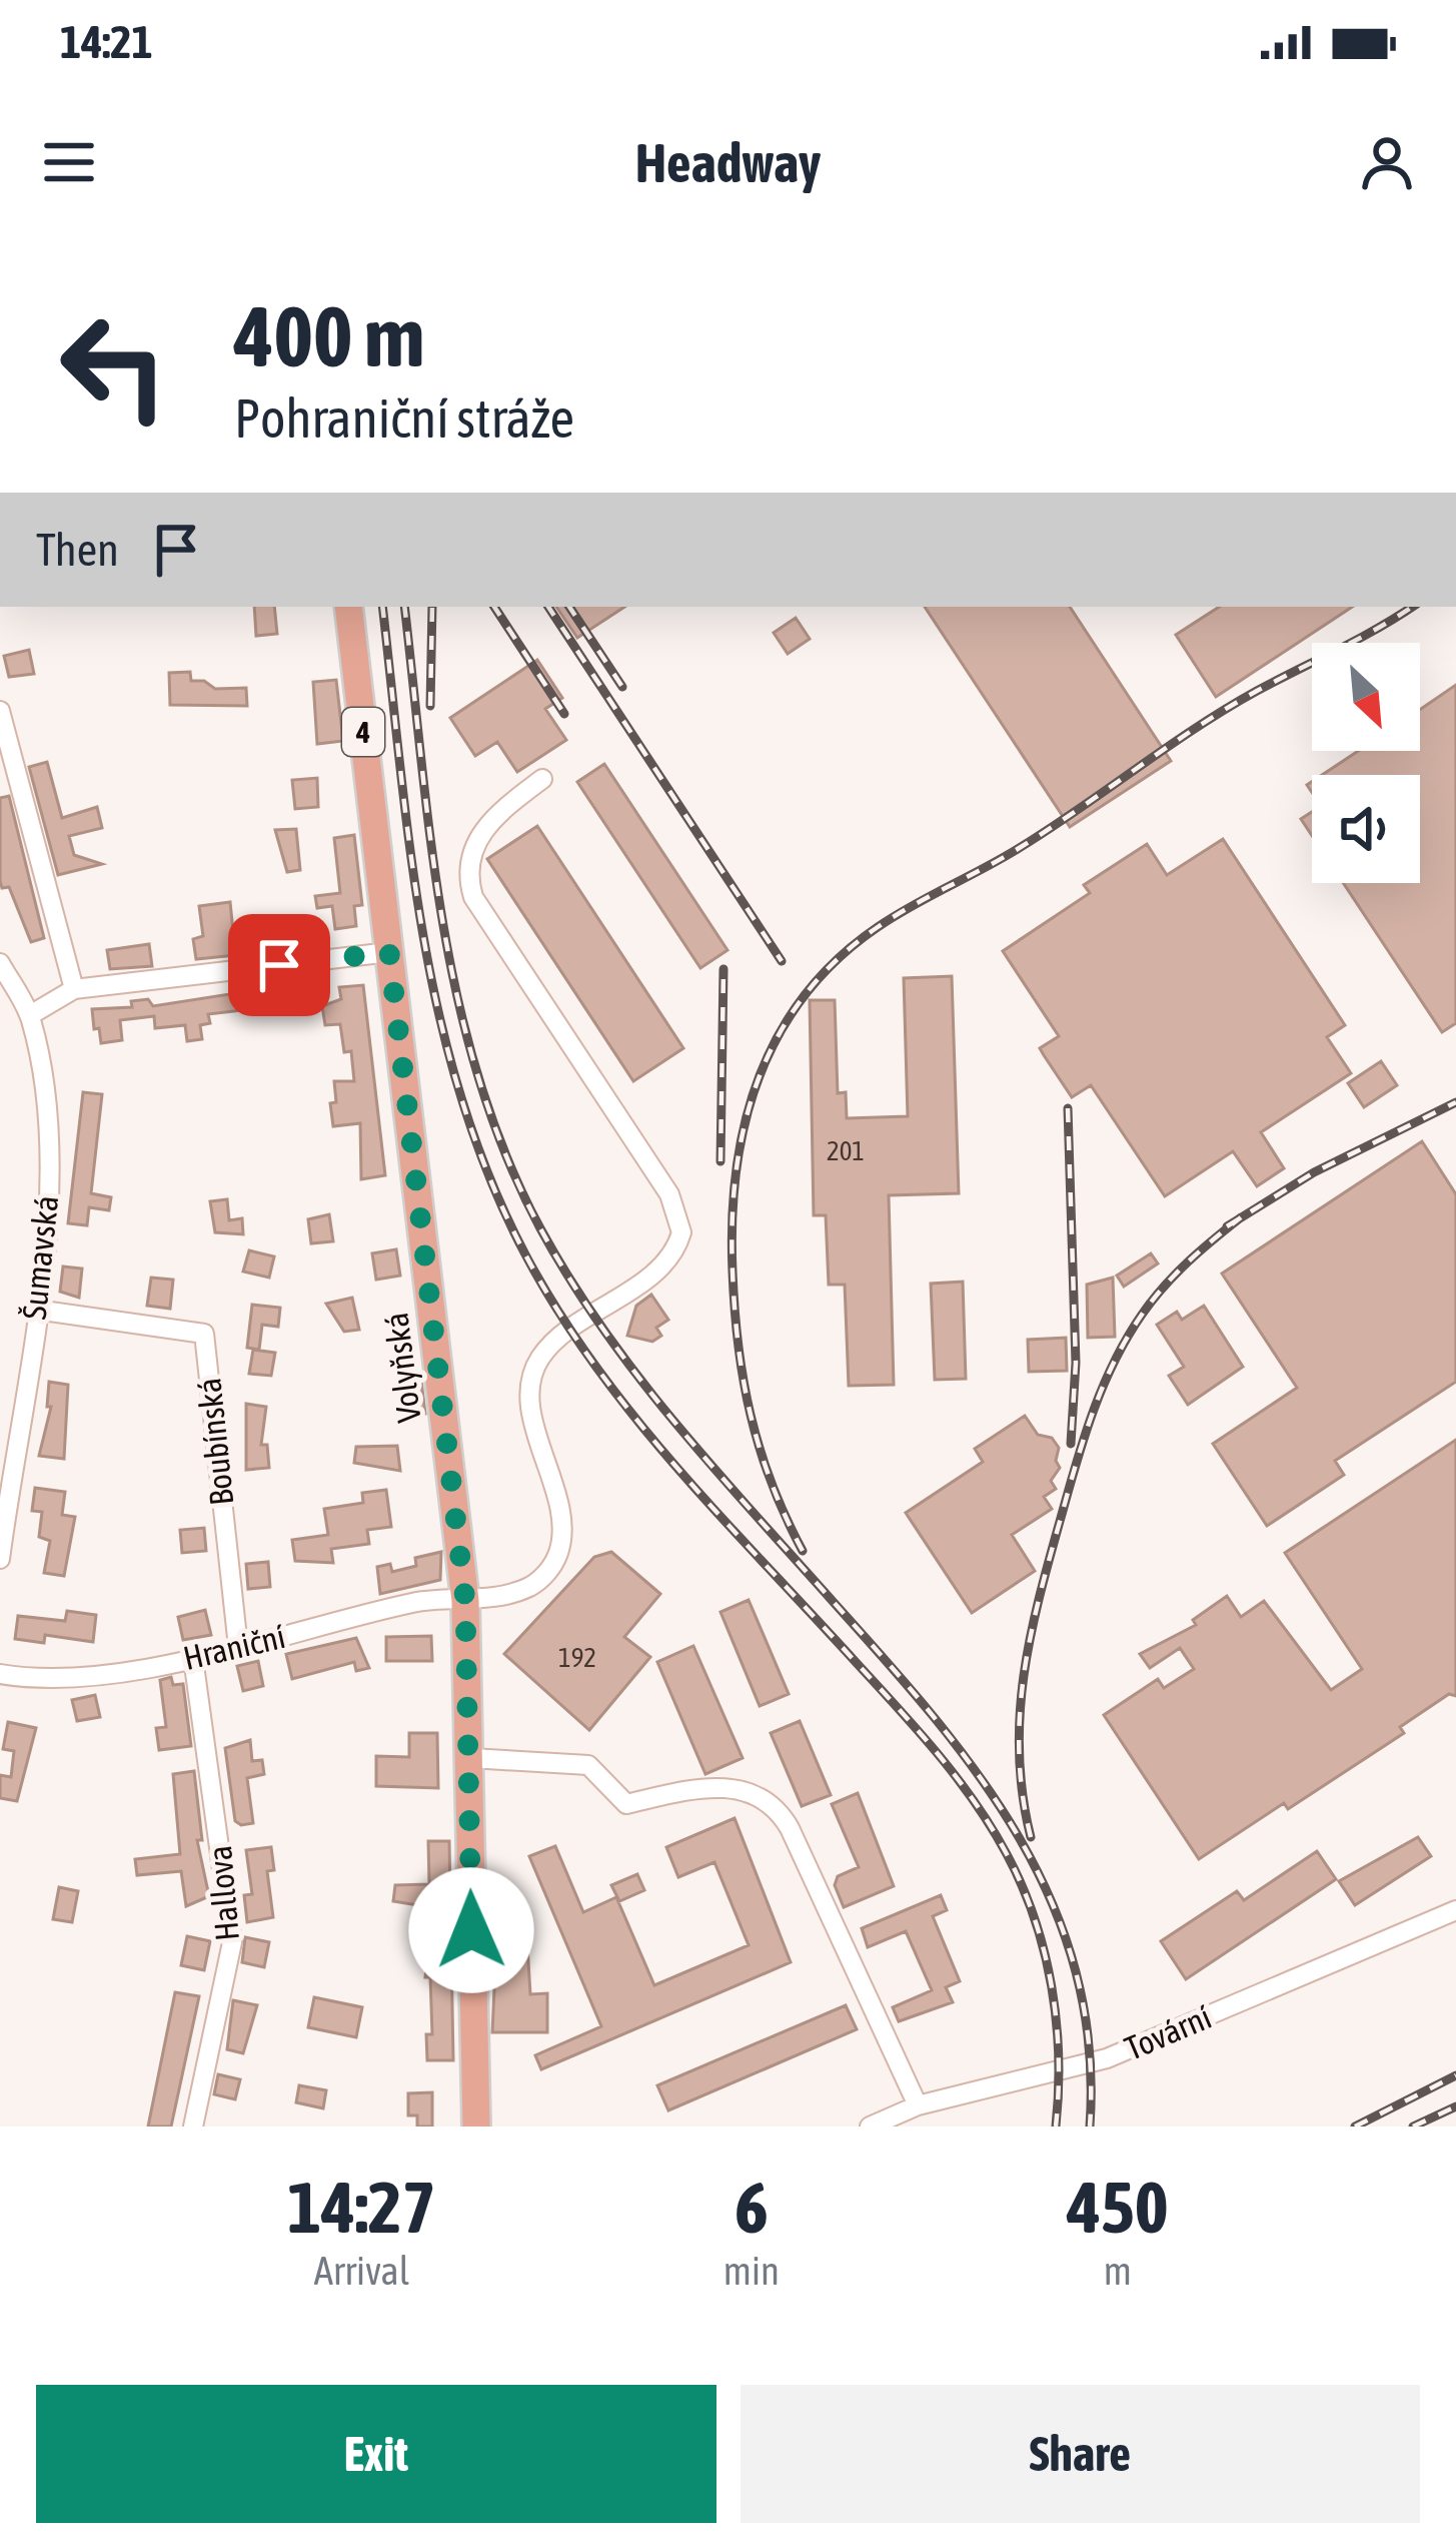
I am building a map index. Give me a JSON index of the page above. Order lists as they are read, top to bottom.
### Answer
{
  "streets": {
    "main road": ["4", "Volyňská"],
    "street": [
      "Šumavská",
      "Boubínská",
      "Hraniční",
      "Hallova",
      "Tovární"
    ]
  },
  "crossings": [
    ["Šumavská", "Boubínská"],
    ["Volyňská", "Hraniční"],
    ["Boubínská", "Hraniční"],
    ["Hraniční", "Hallova"]
  ],
  "house_numbers": ["201", "192"],
  "north": "bottom right",
  "page": {
    "status": "14:21",
    "header": "Headway",
    "turn": ["400 m", "Pohraniční stráže"],
    "then": "Then",
    "eta": [
      "14:27",
      "Arrival",
      "6",
      "min",
      "450",
      "m"
    ],
    "buttons": ["Exit", "Share"]
  }
}
